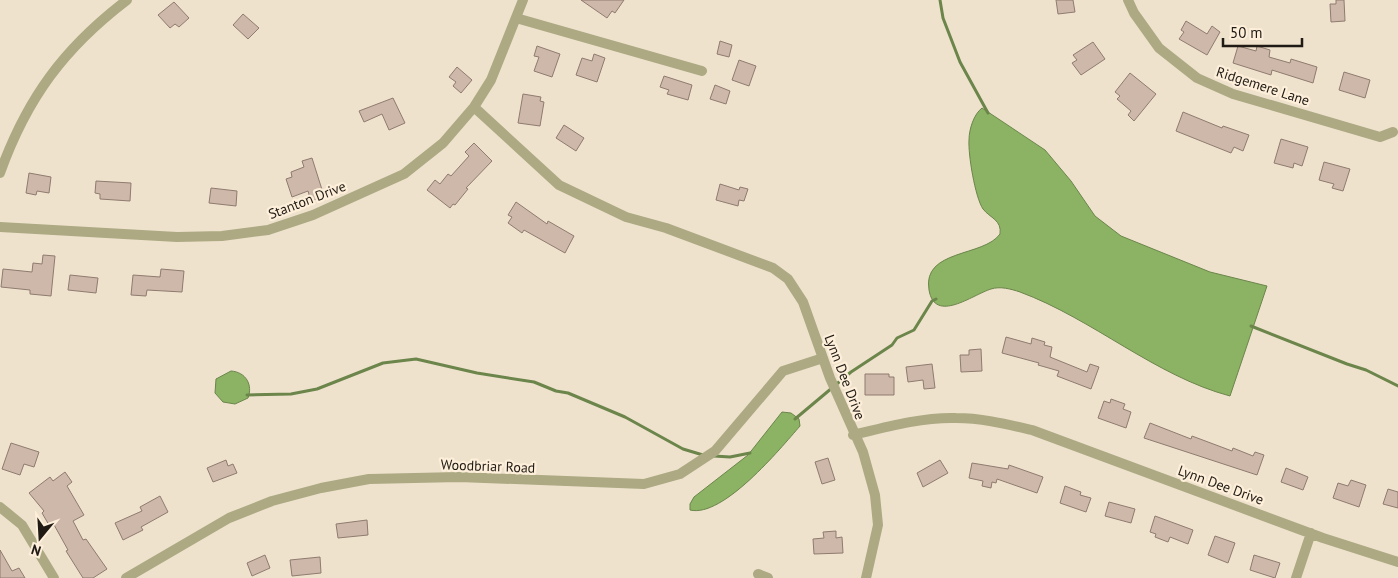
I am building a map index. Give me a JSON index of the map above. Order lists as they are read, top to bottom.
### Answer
{
  "streets": {
    "street": [
      "Ridgemere Lane",
      "Stanton Drive",
      "Lynn Dee Drive",
      "Woodbriar Road"
    ]
  },
  "crossings": [
    ["Stanton Drive", "Lynn Dee Drive"],
    ["Lynn Dee Drive", "Woodbriar Road"]
  ],
  "scale_bar": "50 m",
  "north": "bottom"
}
